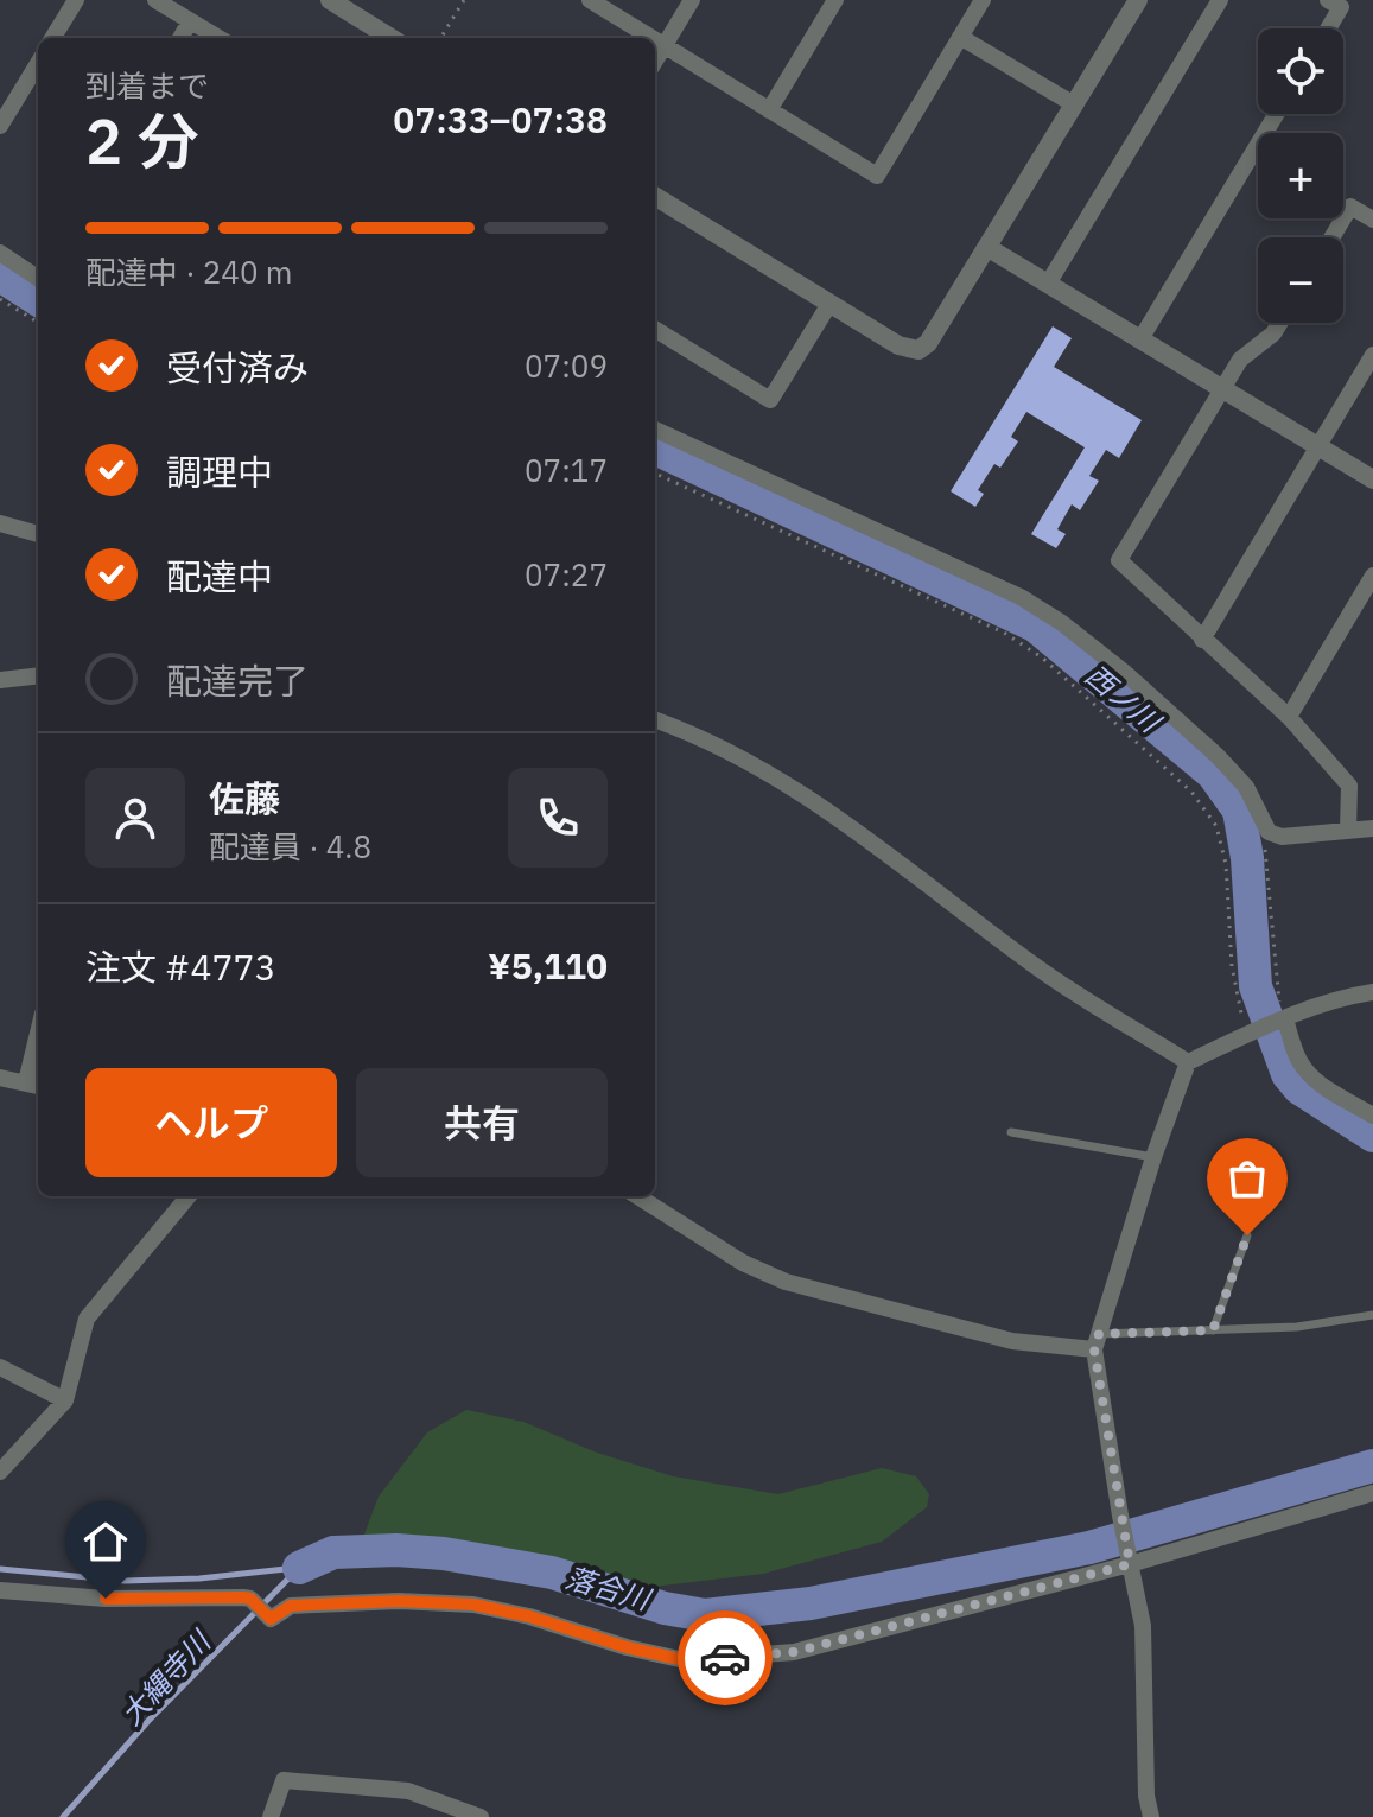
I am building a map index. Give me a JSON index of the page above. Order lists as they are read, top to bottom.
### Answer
{
  "water": ["西ノ川", "落合川", "大縄寺川"],
  "page": {
    "map_buttons": ["+", "−"],
    "heading": ["2 分", "到着まで", "07:33–07:38"],
    "panel": [
      "佐藤",
      "配達員 · 4.8",
      "注文 #4773",
      "¥5,110"
    ],
    "bar": "配達中 · 240 m",
    "list": [
      ["受付済み", "07:09"],
      ["調理中", "07:17"],
      ["配達中", "07:27"],
      "配達完了"
    ],
    "buttons": ["ヘルプ", "共有"]
  }
}
